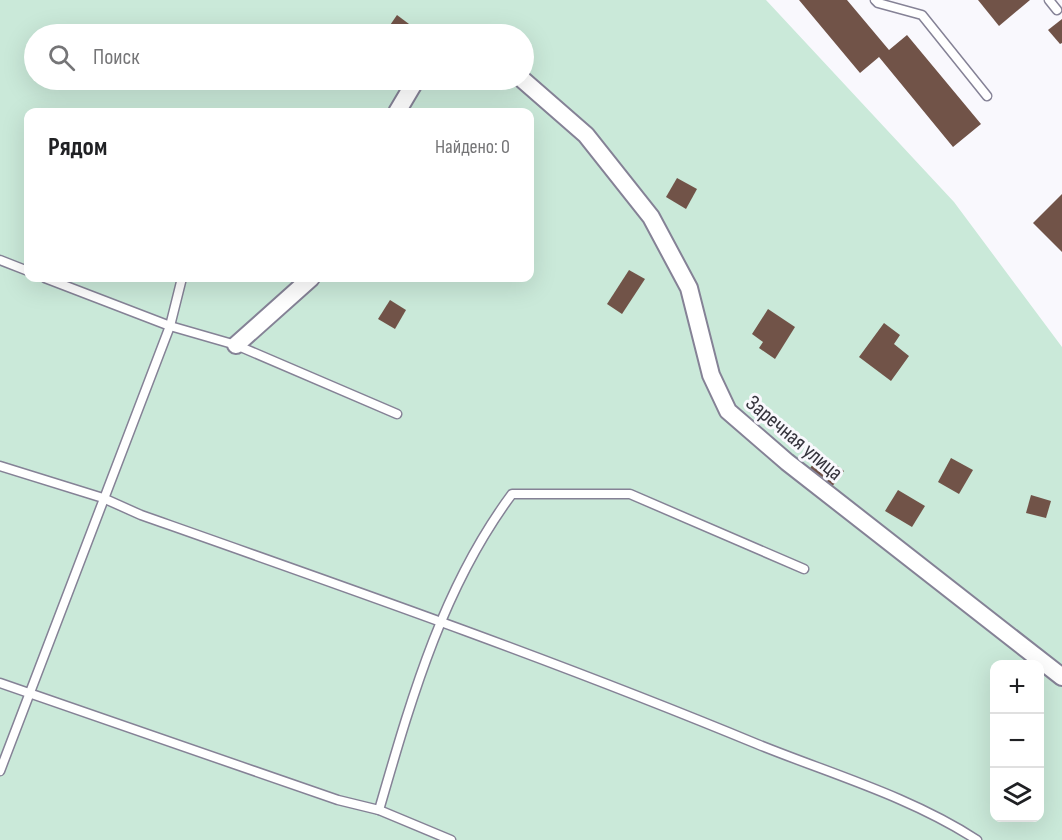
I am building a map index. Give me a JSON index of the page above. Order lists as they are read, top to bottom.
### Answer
{
  "streets": {
    "street": ["Заречная улица"]
  },
  "page": {
    "search": "Поиск",
    "heading": ["Рядом", "Найдено: 0"],
    "map_buttons": ["+", "−"]
  }
}
